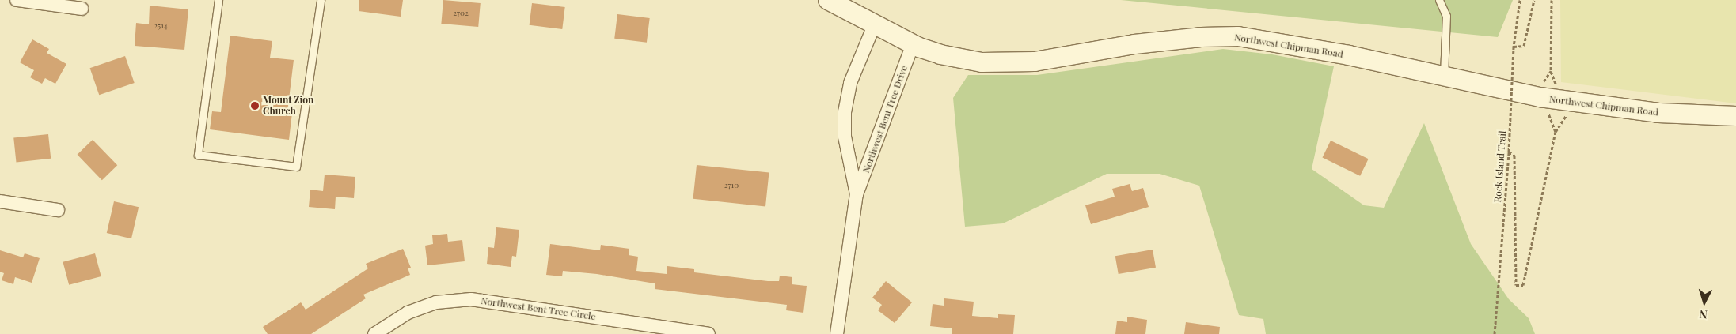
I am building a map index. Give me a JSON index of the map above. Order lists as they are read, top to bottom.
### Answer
{
  "streets": {
    "main road": ["Northwest Chipman Road"],
    "street": ["Northwest Bent Tree Drive", "Northwest Bent Tree Circle"],
    "path": ["Rock Island Trail"]
  },
  "crossings": [
    ["Northwest Chipman Road", "Northwest Bent Tree Drive"]
  ],
  "places": ["Mount Zion Church"],
  "house_numbers": ["2702", "2514", "2710"],
  "north": "bottom"
}
